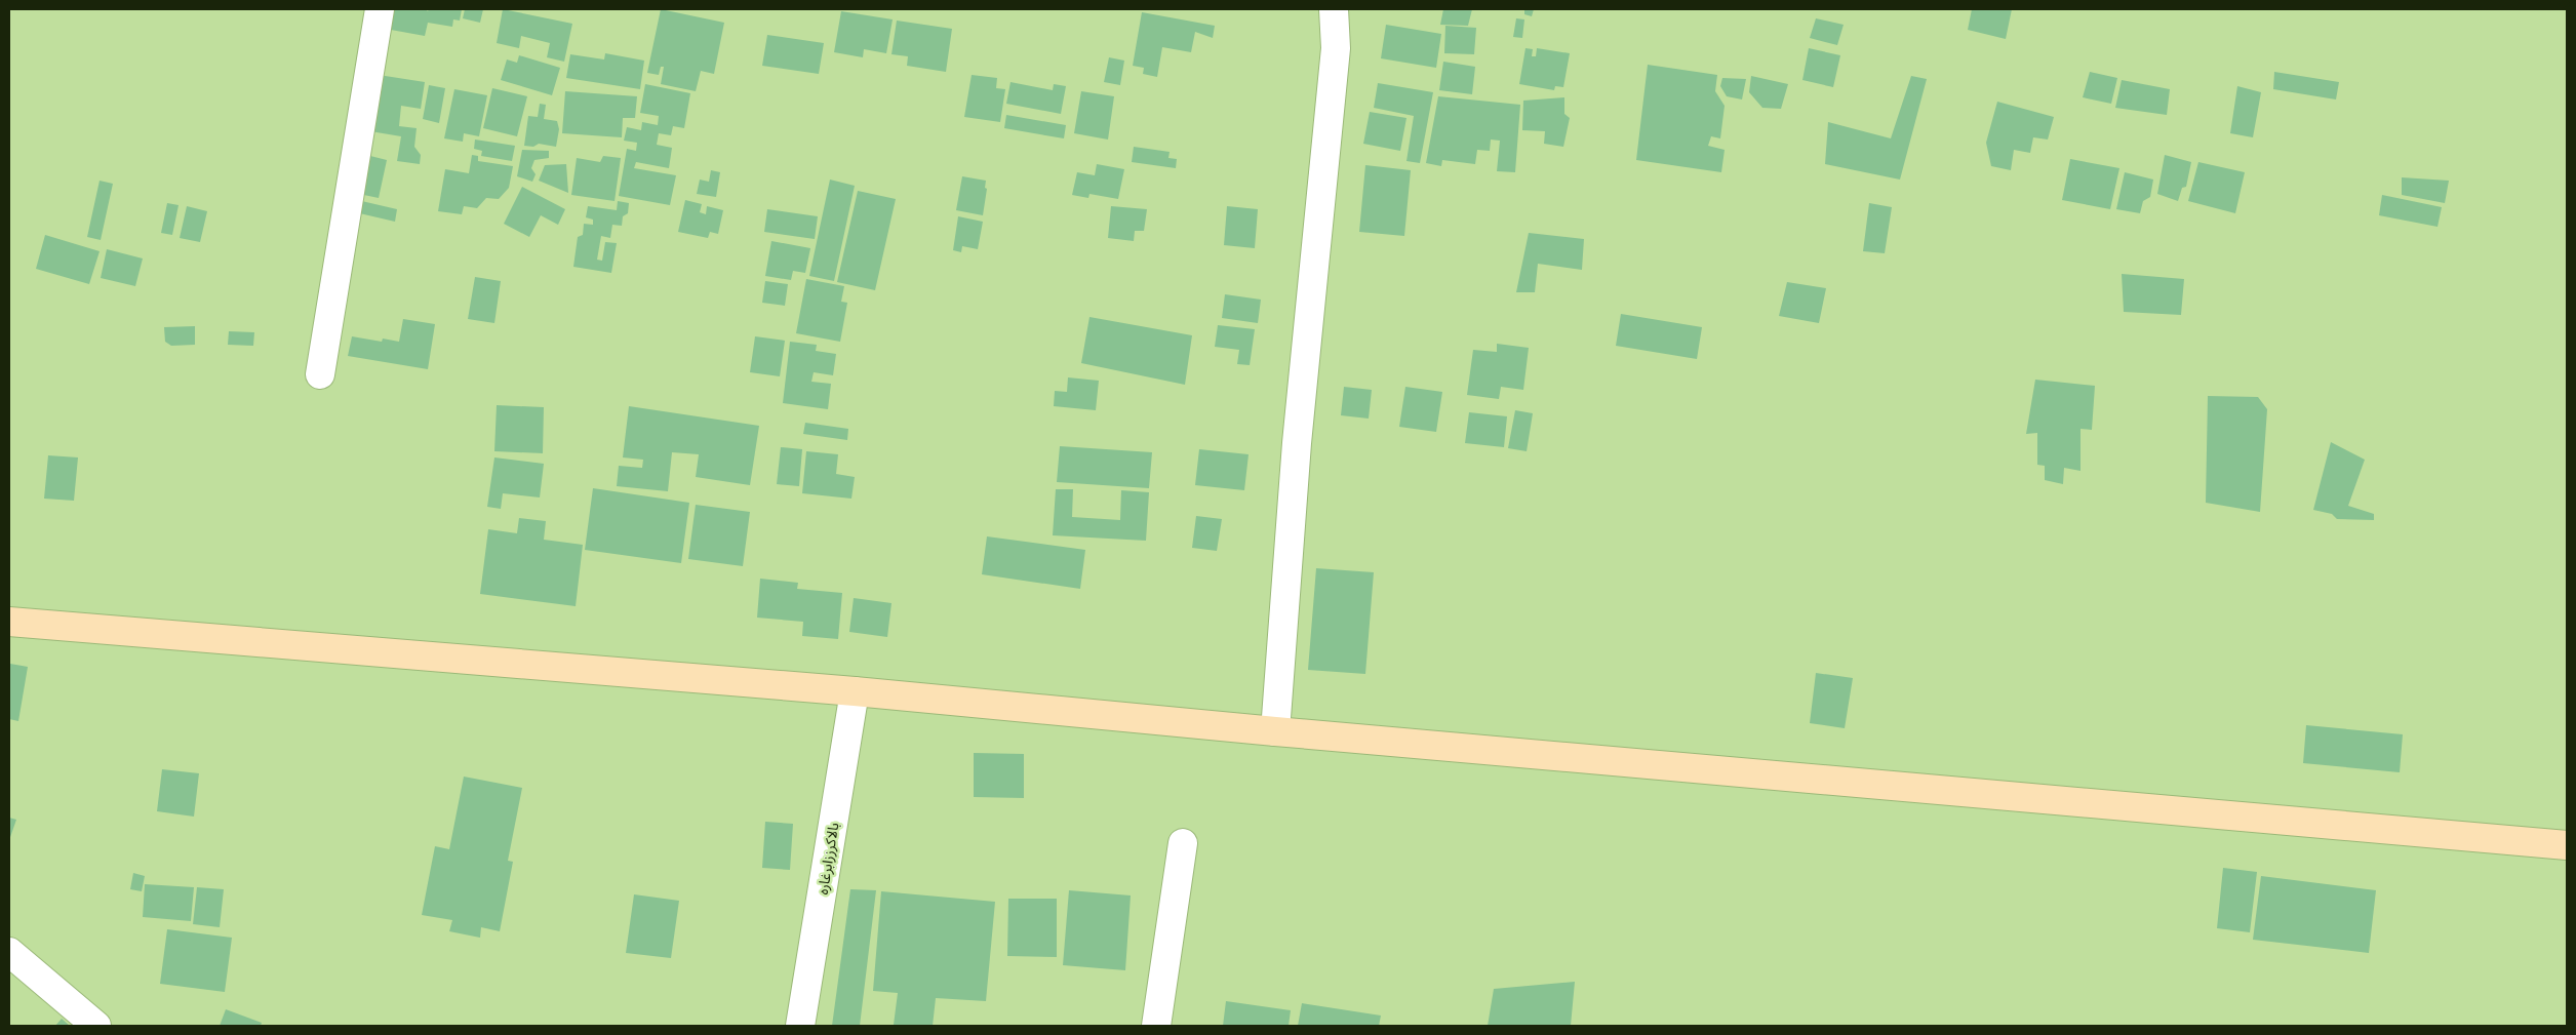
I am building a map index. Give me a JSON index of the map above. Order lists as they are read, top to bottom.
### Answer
{
  "streets": {
    "street": ["بالاکرززابرغاره"]
  }
}
